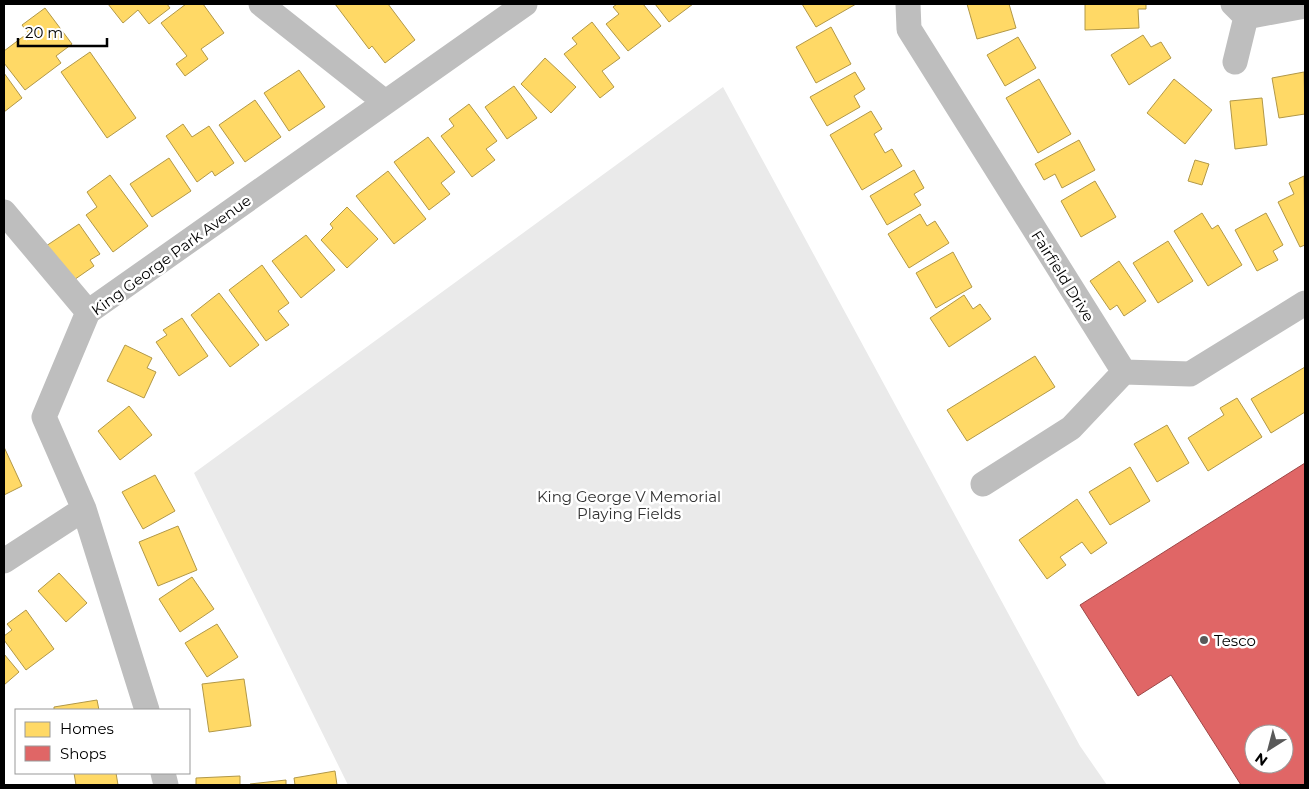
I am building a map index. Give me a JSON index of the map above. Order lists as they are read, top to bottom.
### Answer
{
  "streets": {
    "street": ["King George Park Avenue", "Fairfield Drive"]
  },
  "parks": ["King George V Memorial Playing Fields"],
  "places": ["Tesco"],
  "legend": ["Homes", "Shops"],
  "scale_bar": "20 m",
  "north": "bottom left"
}
